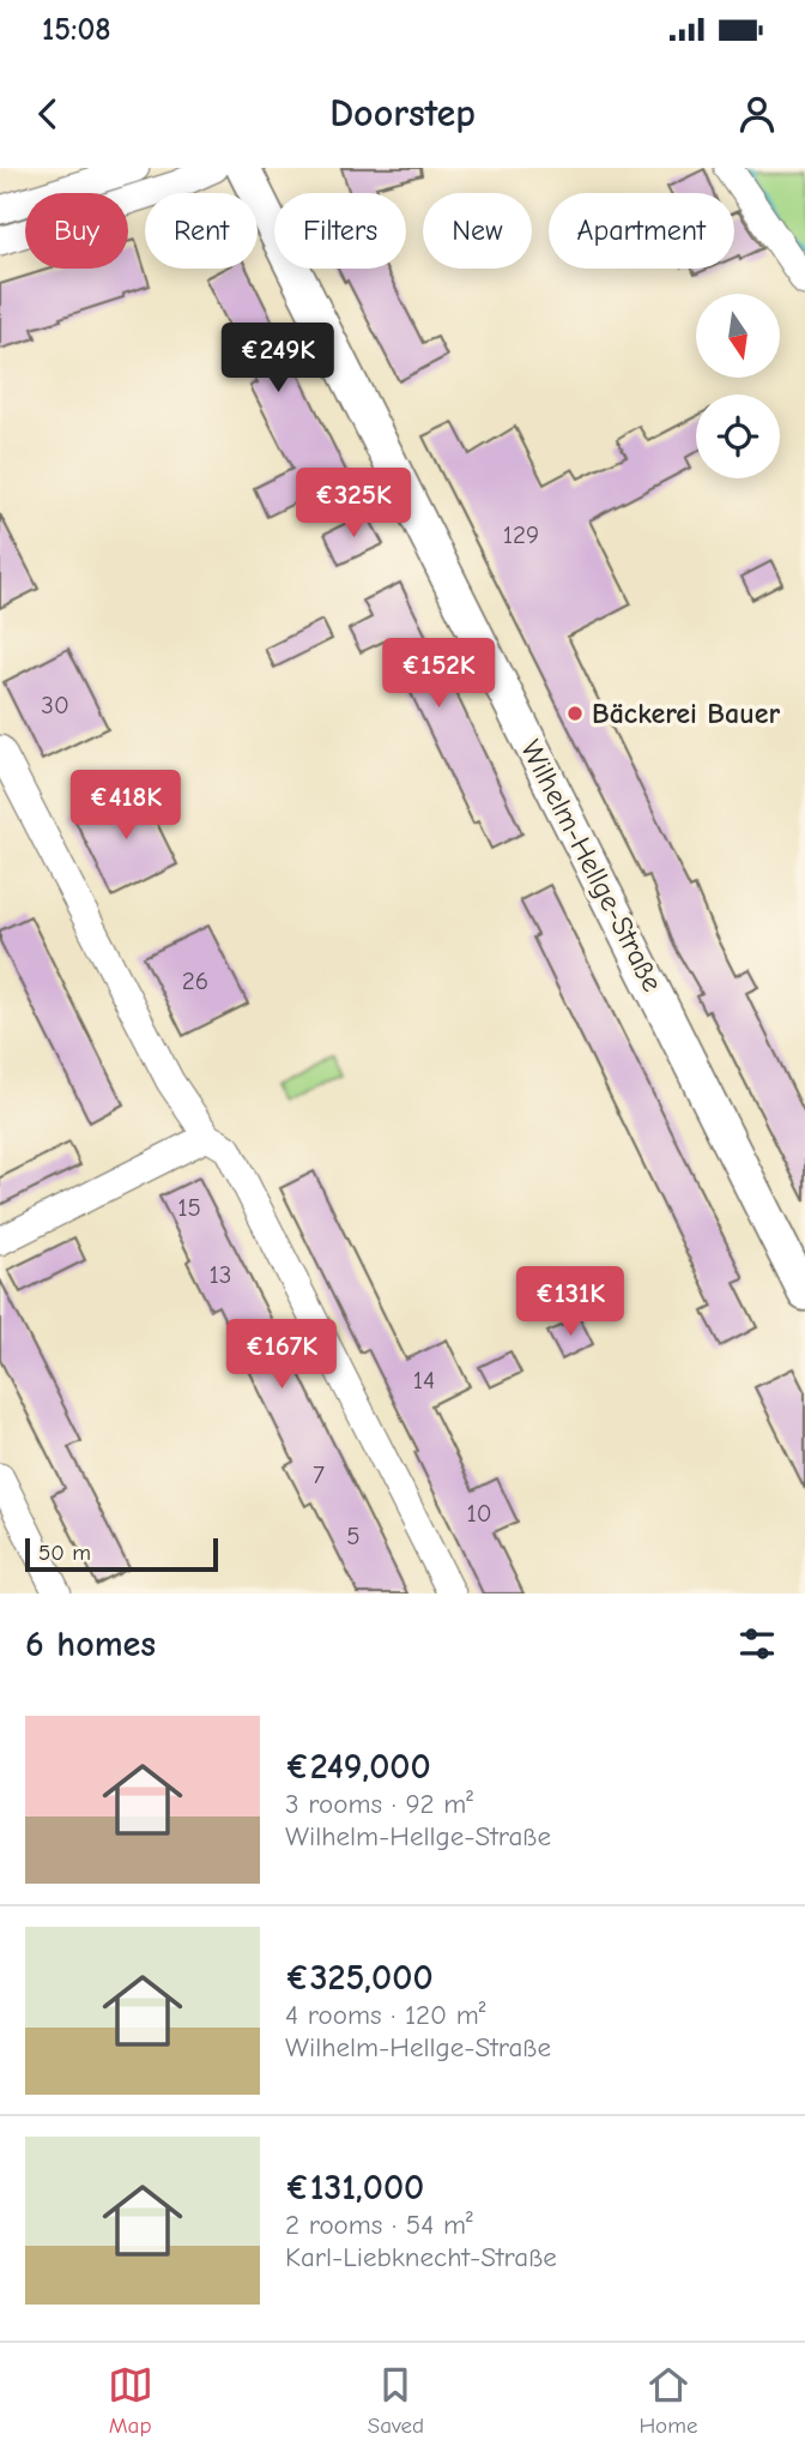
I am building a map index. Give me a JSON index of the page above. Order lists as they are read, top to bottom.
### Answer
{
  "streets": {
    "main road": ["Wilhelm-Hellge-Straße"]
  },
  "places": ["Bäckerei Bauer"],
  "house_numbers": [
    "129",
    "30",
    "26",
    "15",
    "13",
    "14",
    "7",
    "10",
    "5"
  ],
  "scale_bar": "50 m",
  "north": "bottom",
  "page": {
    "status": "15:08",
    "header": "Doorstep",
    "chip": [
      "Buy",
      "Rent",
      "Filters",
      "New",
      "Apartment"
    ],
    "price": [
      "€249K",
      "€325K",
      "€152K",
      "€418K",
      "€131K",
      "€167K"
    ],
    "scale": "50 m",
    "heading": "6 homes",
    "list": [
      {
        "name": "€249,000",
        "note": "3 rooms · 92 m² · Wilhelm-Hellge-Straße"
      },
      {
        "name": "€325,000",
        "note": "4 rooms · 120 m² · Wilhelm-Hellge-Straße"
      },
      {
        "name": "€131,000",
        "note": "2 rooms · 54 m² · Karl-Liebknecht-Straße"
      }
    ],
    "tabs": ["Map", "Saved", "Home"]
  }
}
